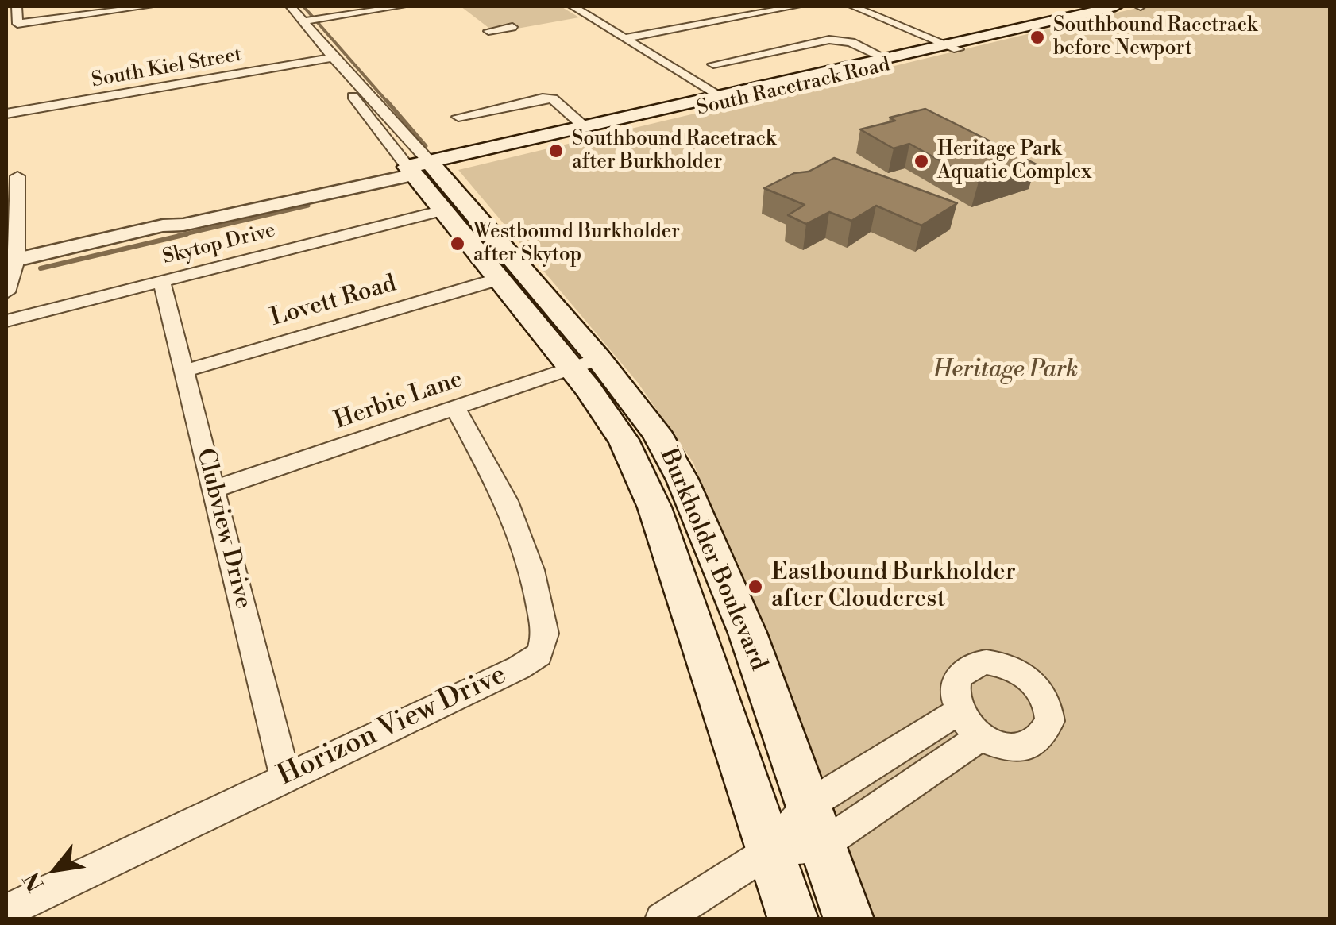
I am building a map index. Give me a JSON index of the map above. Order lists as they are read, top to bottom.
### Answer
{
  "streets": {
    "main road": ["South Racetrack Road", "Burkholder Boulevard"],
    "street": [
      "South Kiel Street",
      "Skytop Drive",
      "Lovett Road",
      "Herbie Lane",
      "Clubview Drive",
      "Horizon View Drive"
    ]
  },
  "crossings": [
    ["South Kiel Street", "Burkholder Boulevard"],
    ["South Racetrack Road", "Burkholder Boulevard"],
    ["Skytop Drive", "Clubview Drive"],
    ["Skytop Drive", "Burkholder Boulevard"],
    ["Lovett Road", "Clubview Drive"],
    ["Lovett Road", "Burkholder Boulevard"],
    ["Herbie Lane", "Clubview Drive"],
    ["Herbie Lane", "Burkholder Boulevard"],
    ["Herbie Lane", "Horizon View Drive"],
    ["Clubview Drive", "Horizon View Drive"]
  ],
  "parks": ["Heritage Park"],
  "places": [
    "Southbound Racetrack before Newport",
    "Southbound Racetrack after Burkholder",
    "Heritage Park Aquatic Complex",
    "Westbound Burkholder after Skytop",
    "Eastbound Burkholder after Cloudcrest"
  ],
  "north": "bottom left"
}
